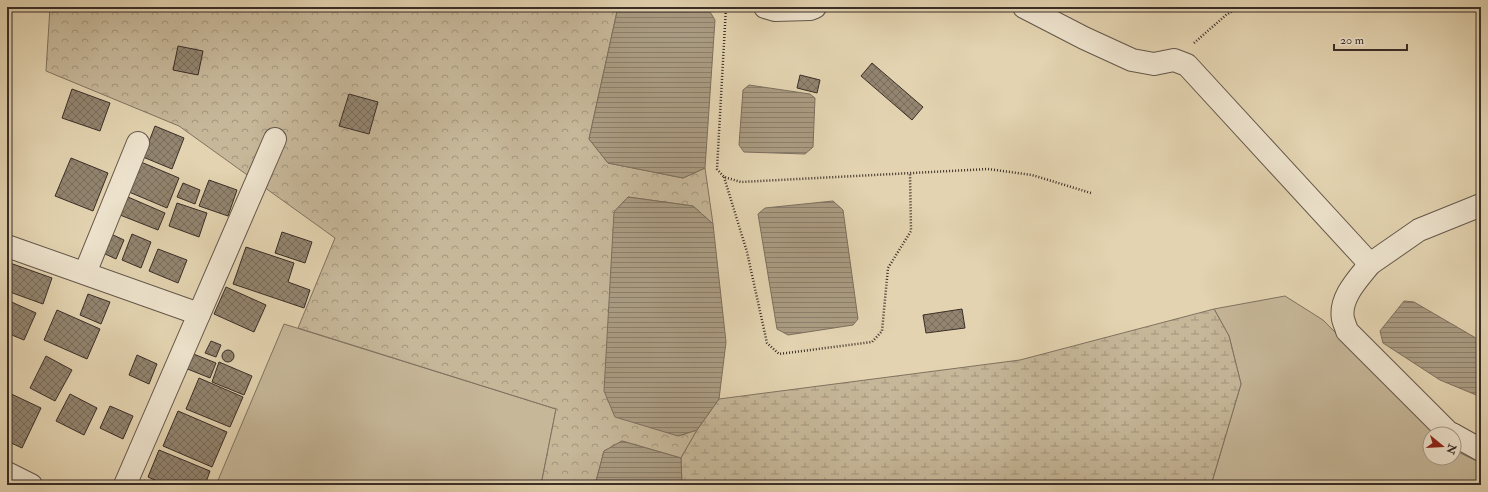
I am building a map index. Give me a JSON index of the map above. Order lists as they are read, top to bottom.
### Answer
{
  "scale_bar": "20 m",
  "north": "right"
}
